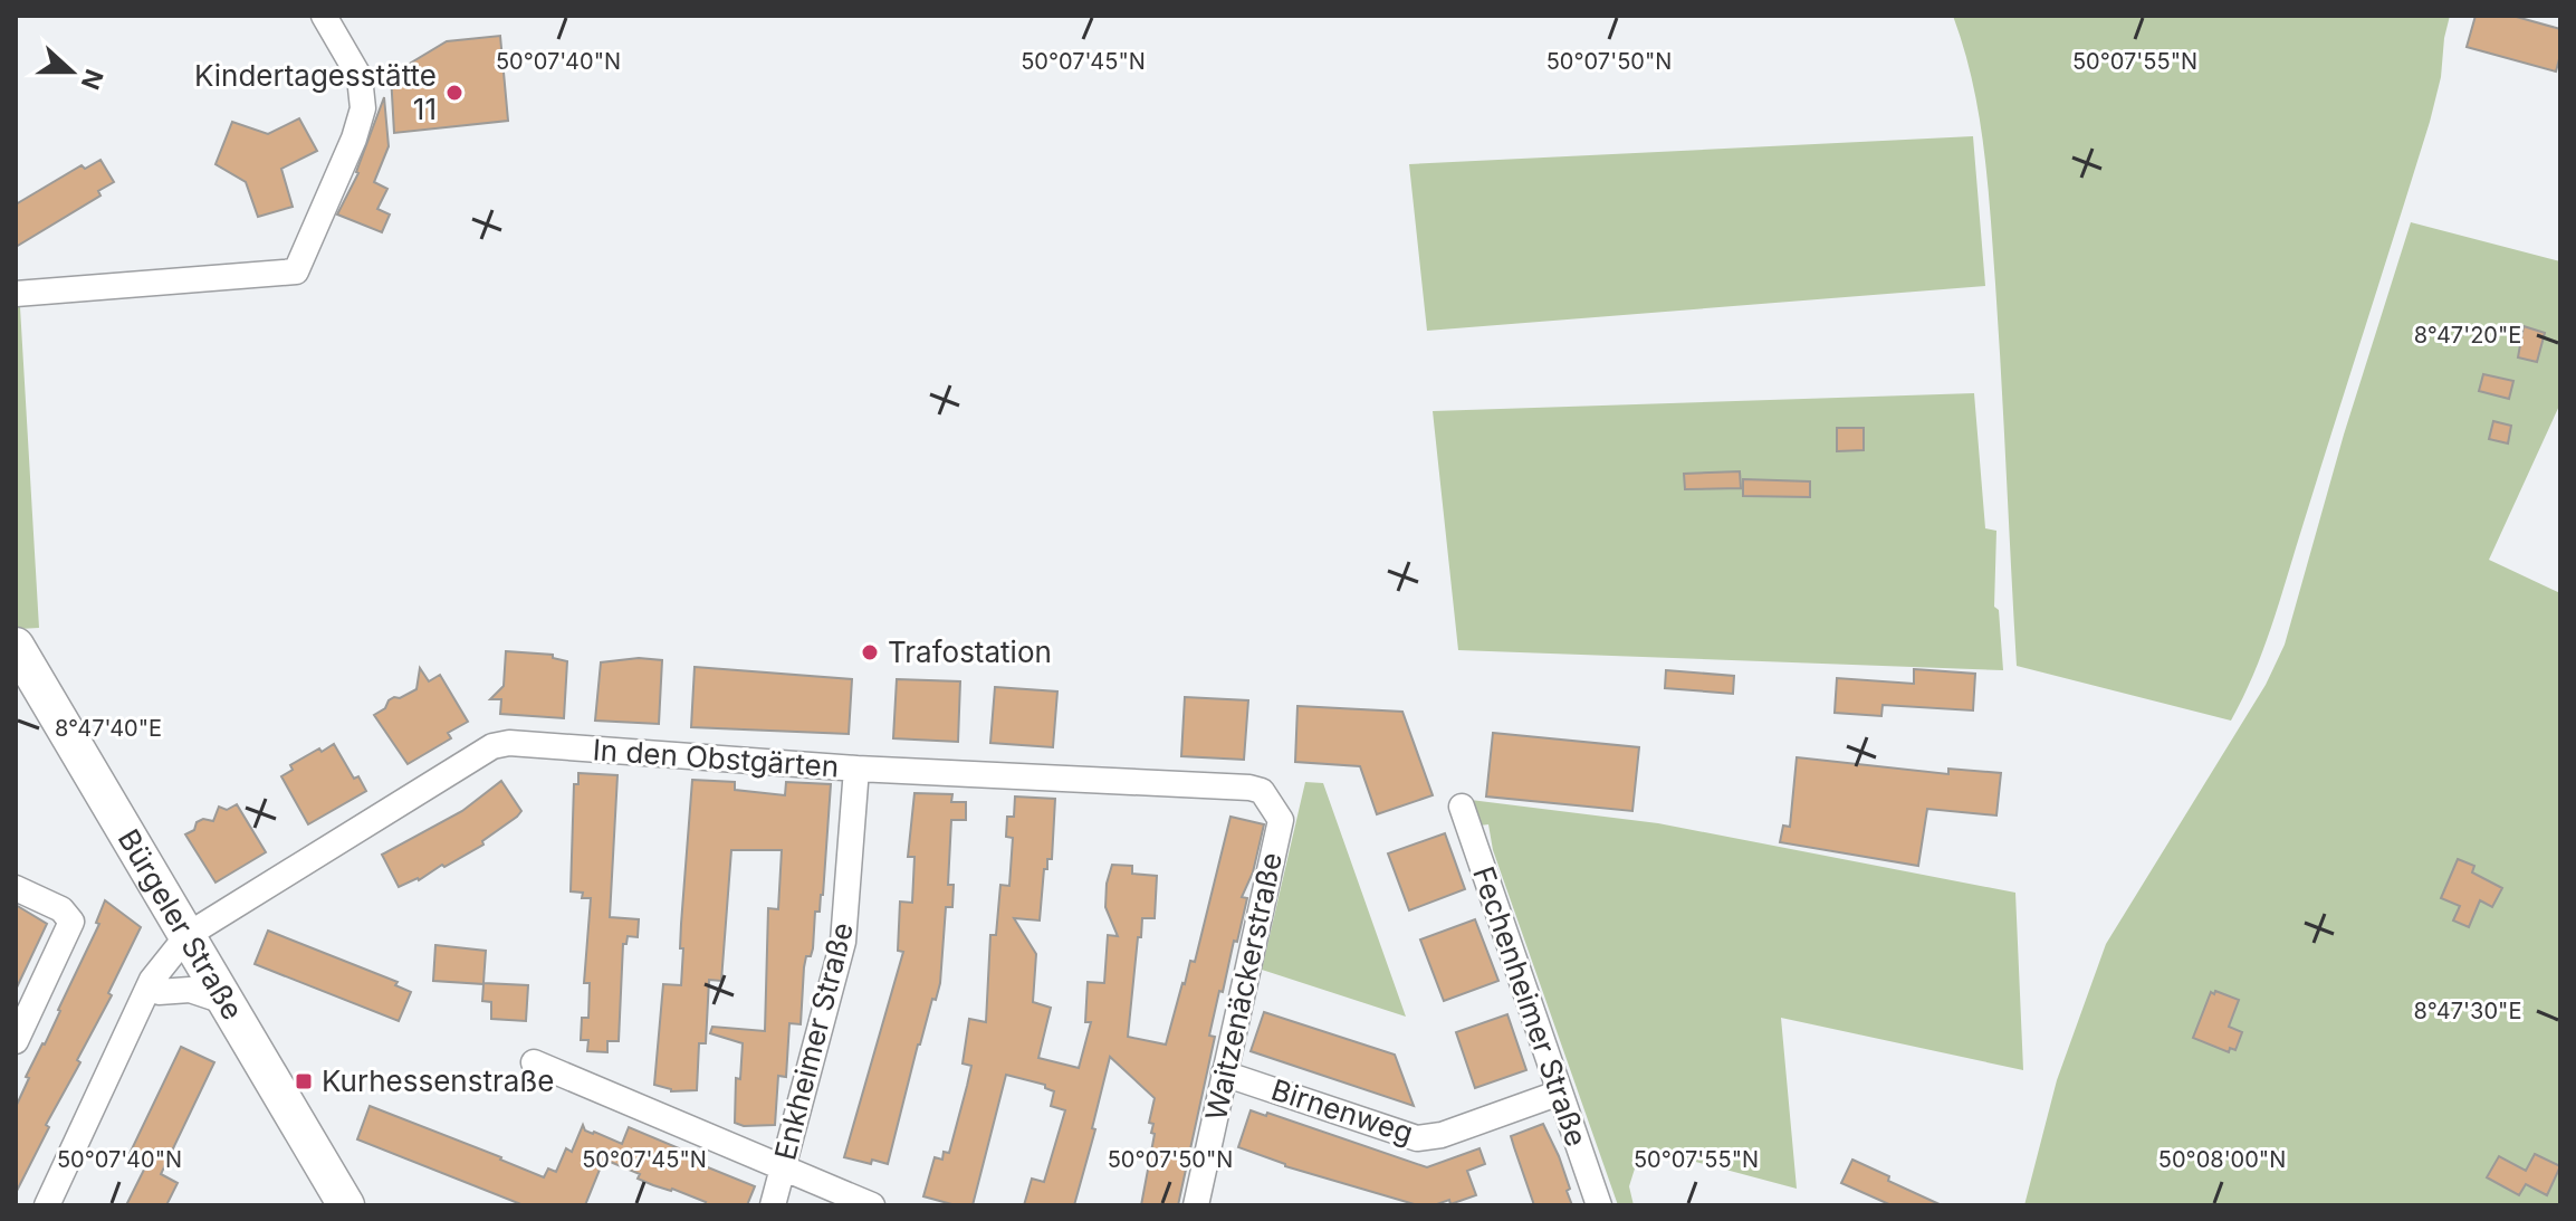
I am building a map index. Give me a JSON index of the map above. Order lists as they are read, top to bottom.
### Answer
{
  "streets": {
    "street": [
      "In den Obstgärten",
      "Bürgeler Straße",
      "Waitzenäckerstraße",
      "Fechenheimer Straße",
      "Enkheimer Straße",
      "Birnenweg"
    ]
  },
  "crossings": [
    ["In den Obstgärten", "Bürgeler Straße"],
    ["In den Obstgärten", "Waitzenäckerstraße"],
    ["In den Obstgärten", "Enkheimer Straße"],
    ["Waitzenäckerstraße", "Birnenweg"],
    ["Fechenheimer Straße", "Birnenweg"]
  ],
  "places": {
    "other": ["Kindertagesstätte 11", "Trafostation"],
    "transit": ["Kurhessenstraße"]
  },
  "north": "right",
  "coordinates": [
    "50°07'40\"N",
    "50°07'45\"N",
    "50°07'50\"N",
    "50°07'55\"N",
    "8°47'20\"E",
    "8°47'40\"E",
    "8°47'30\"E",
    "50°08'00\"N"
  ]
}
